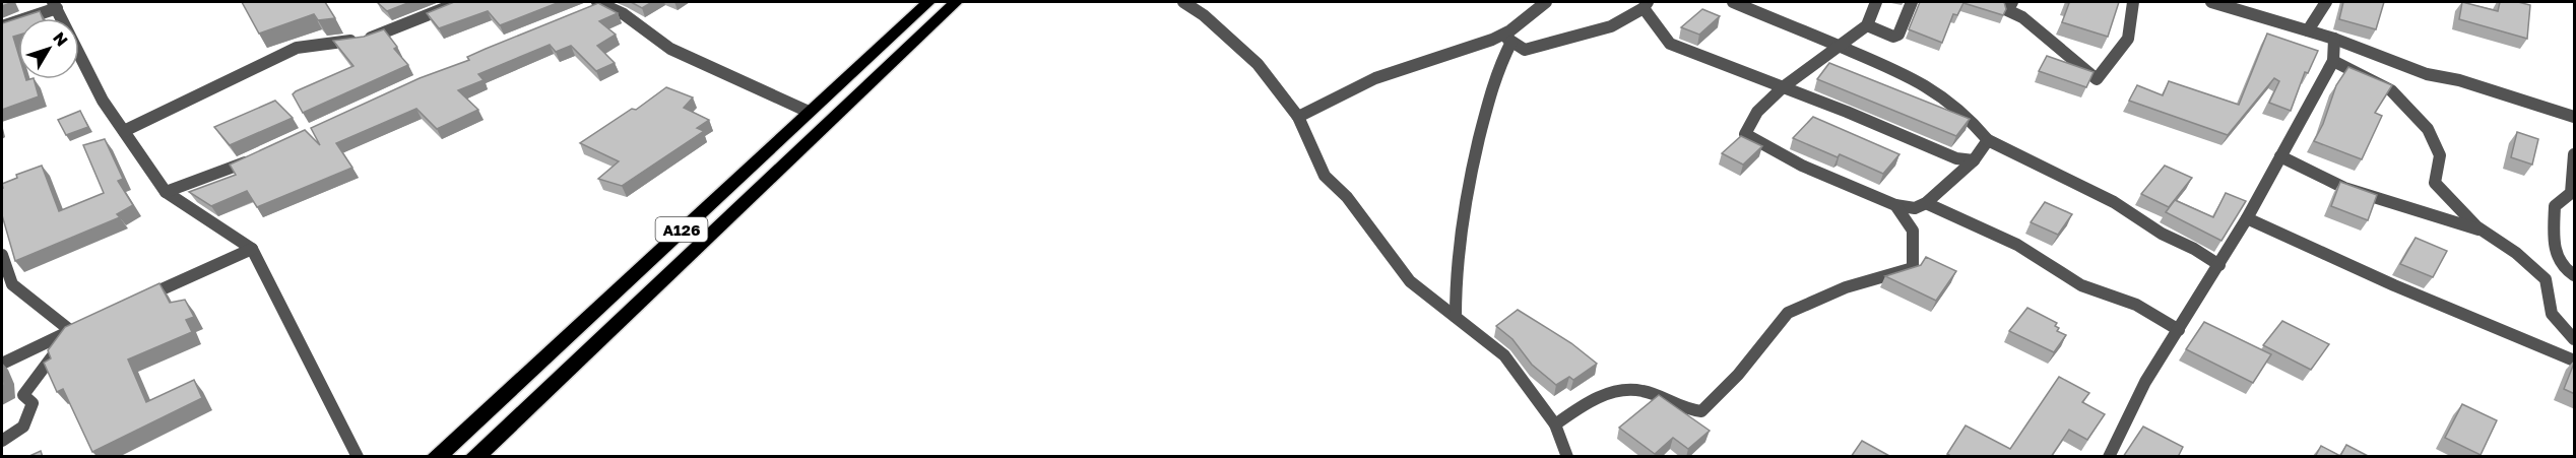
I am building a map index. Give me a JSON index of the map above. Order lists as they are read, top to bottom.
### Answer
{
  "streets": {
    "highway": ["A126"]
  },
  "north": "top right"
}
